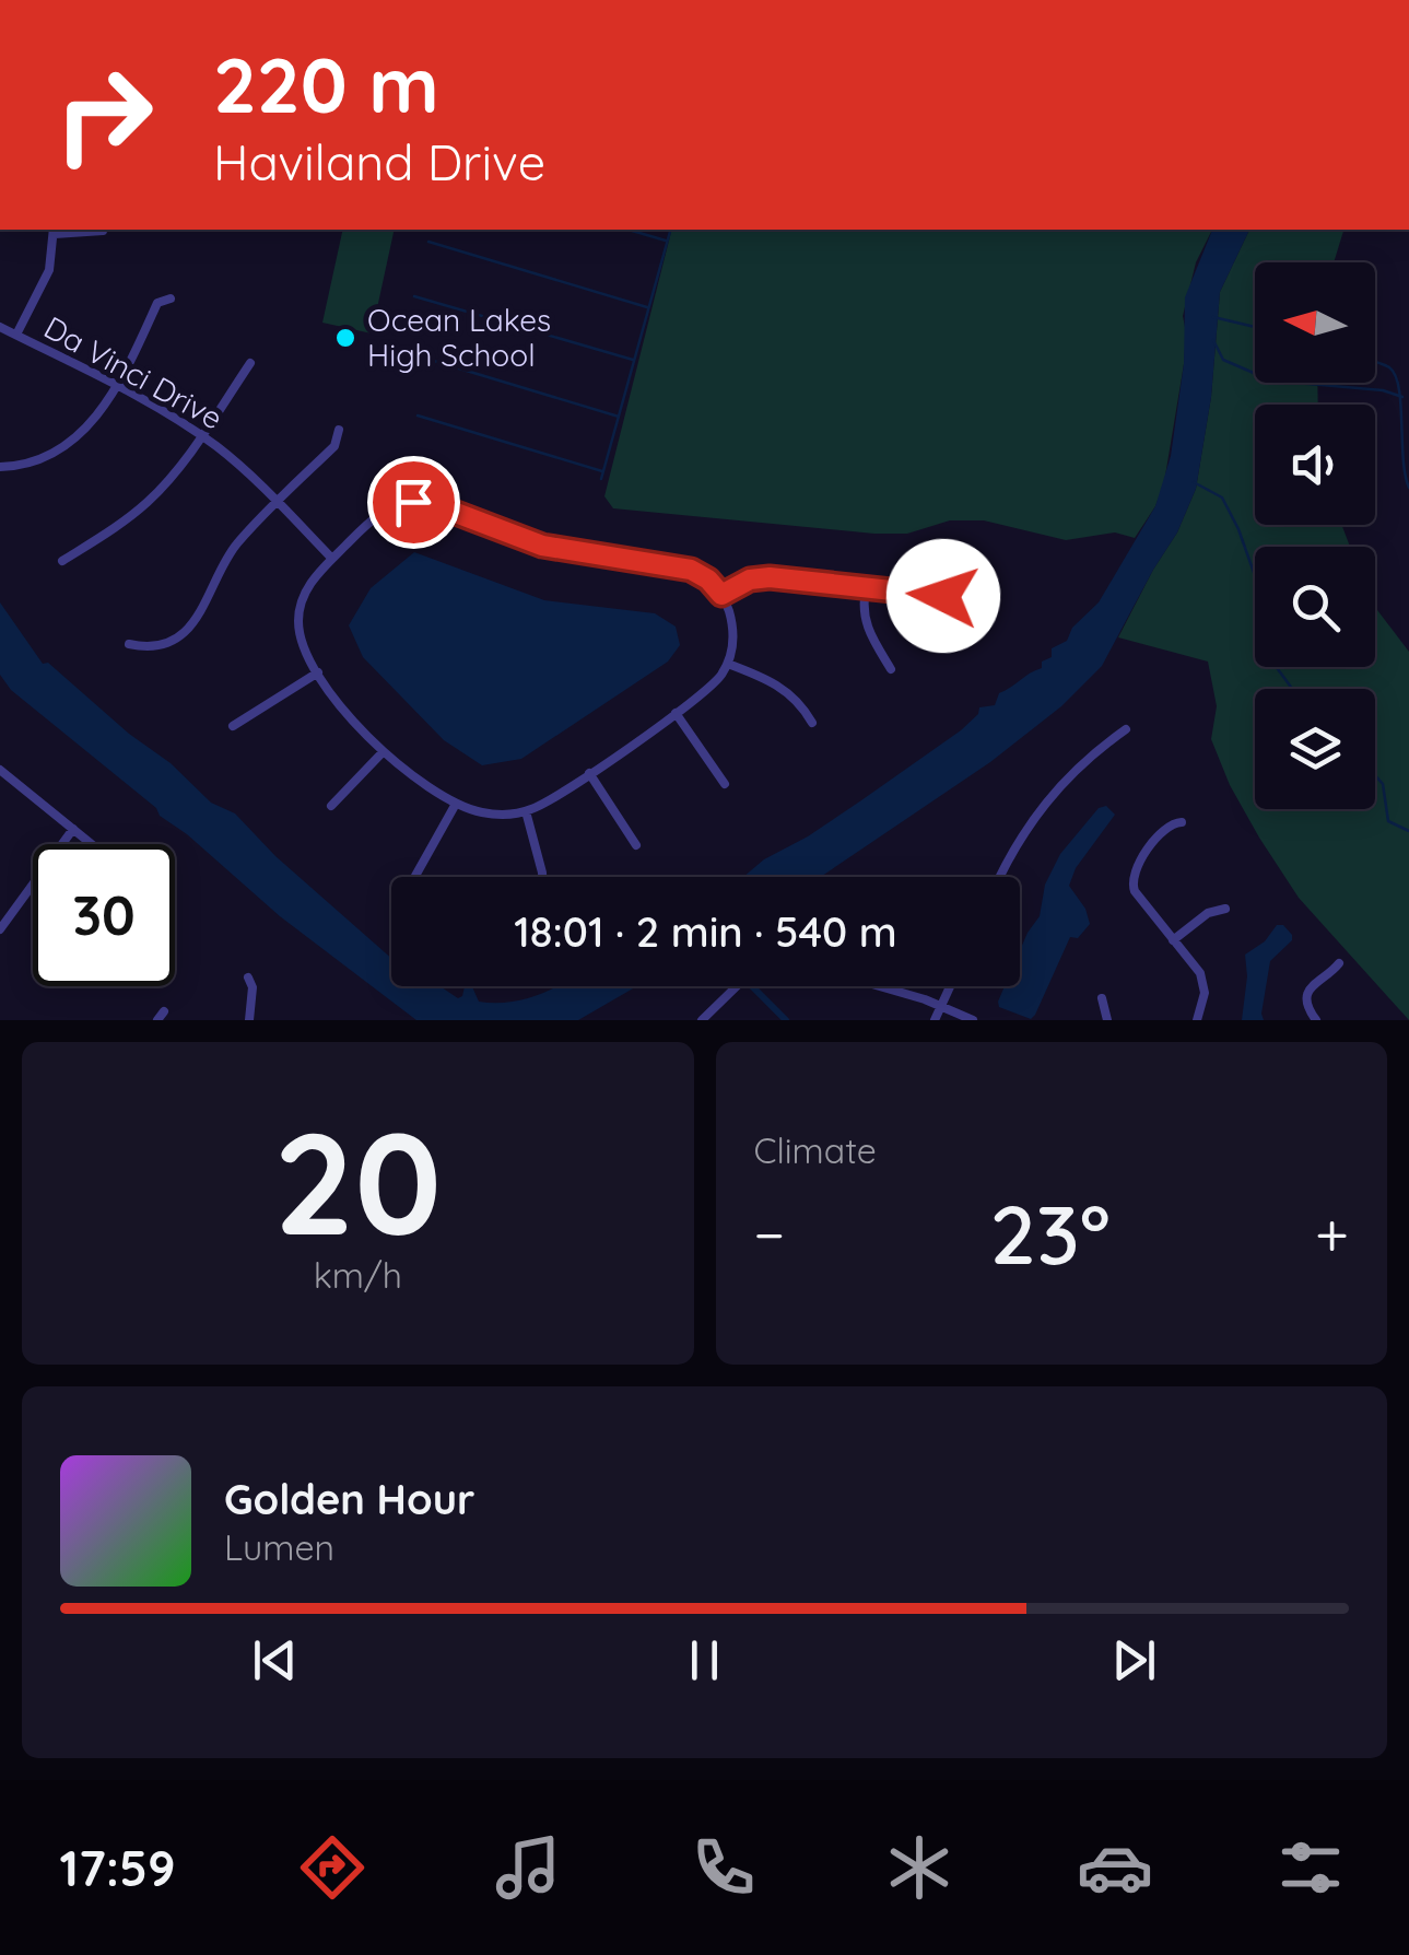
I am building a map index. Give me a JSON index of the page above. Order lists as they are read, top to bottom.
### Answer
{
  "streets": {
    "street": ["Da Vinci Drive"]
  },
  "places": ["Ocean Lakes High School"],
  "north": "left",
  "page": {
    "turn": ["220 m", "Haviland Drive"],
    "limit": "30",
    "trip": "18:01 · 2 min · 540 m",
    "tile": [
      ["20", "km/h"],
      "Climate"
    ],
    "heat": ["−", "23°", "+"],
    "song": ["Golden Hour", "Lumen"],
    "tabs": "17:59"
  }
}
